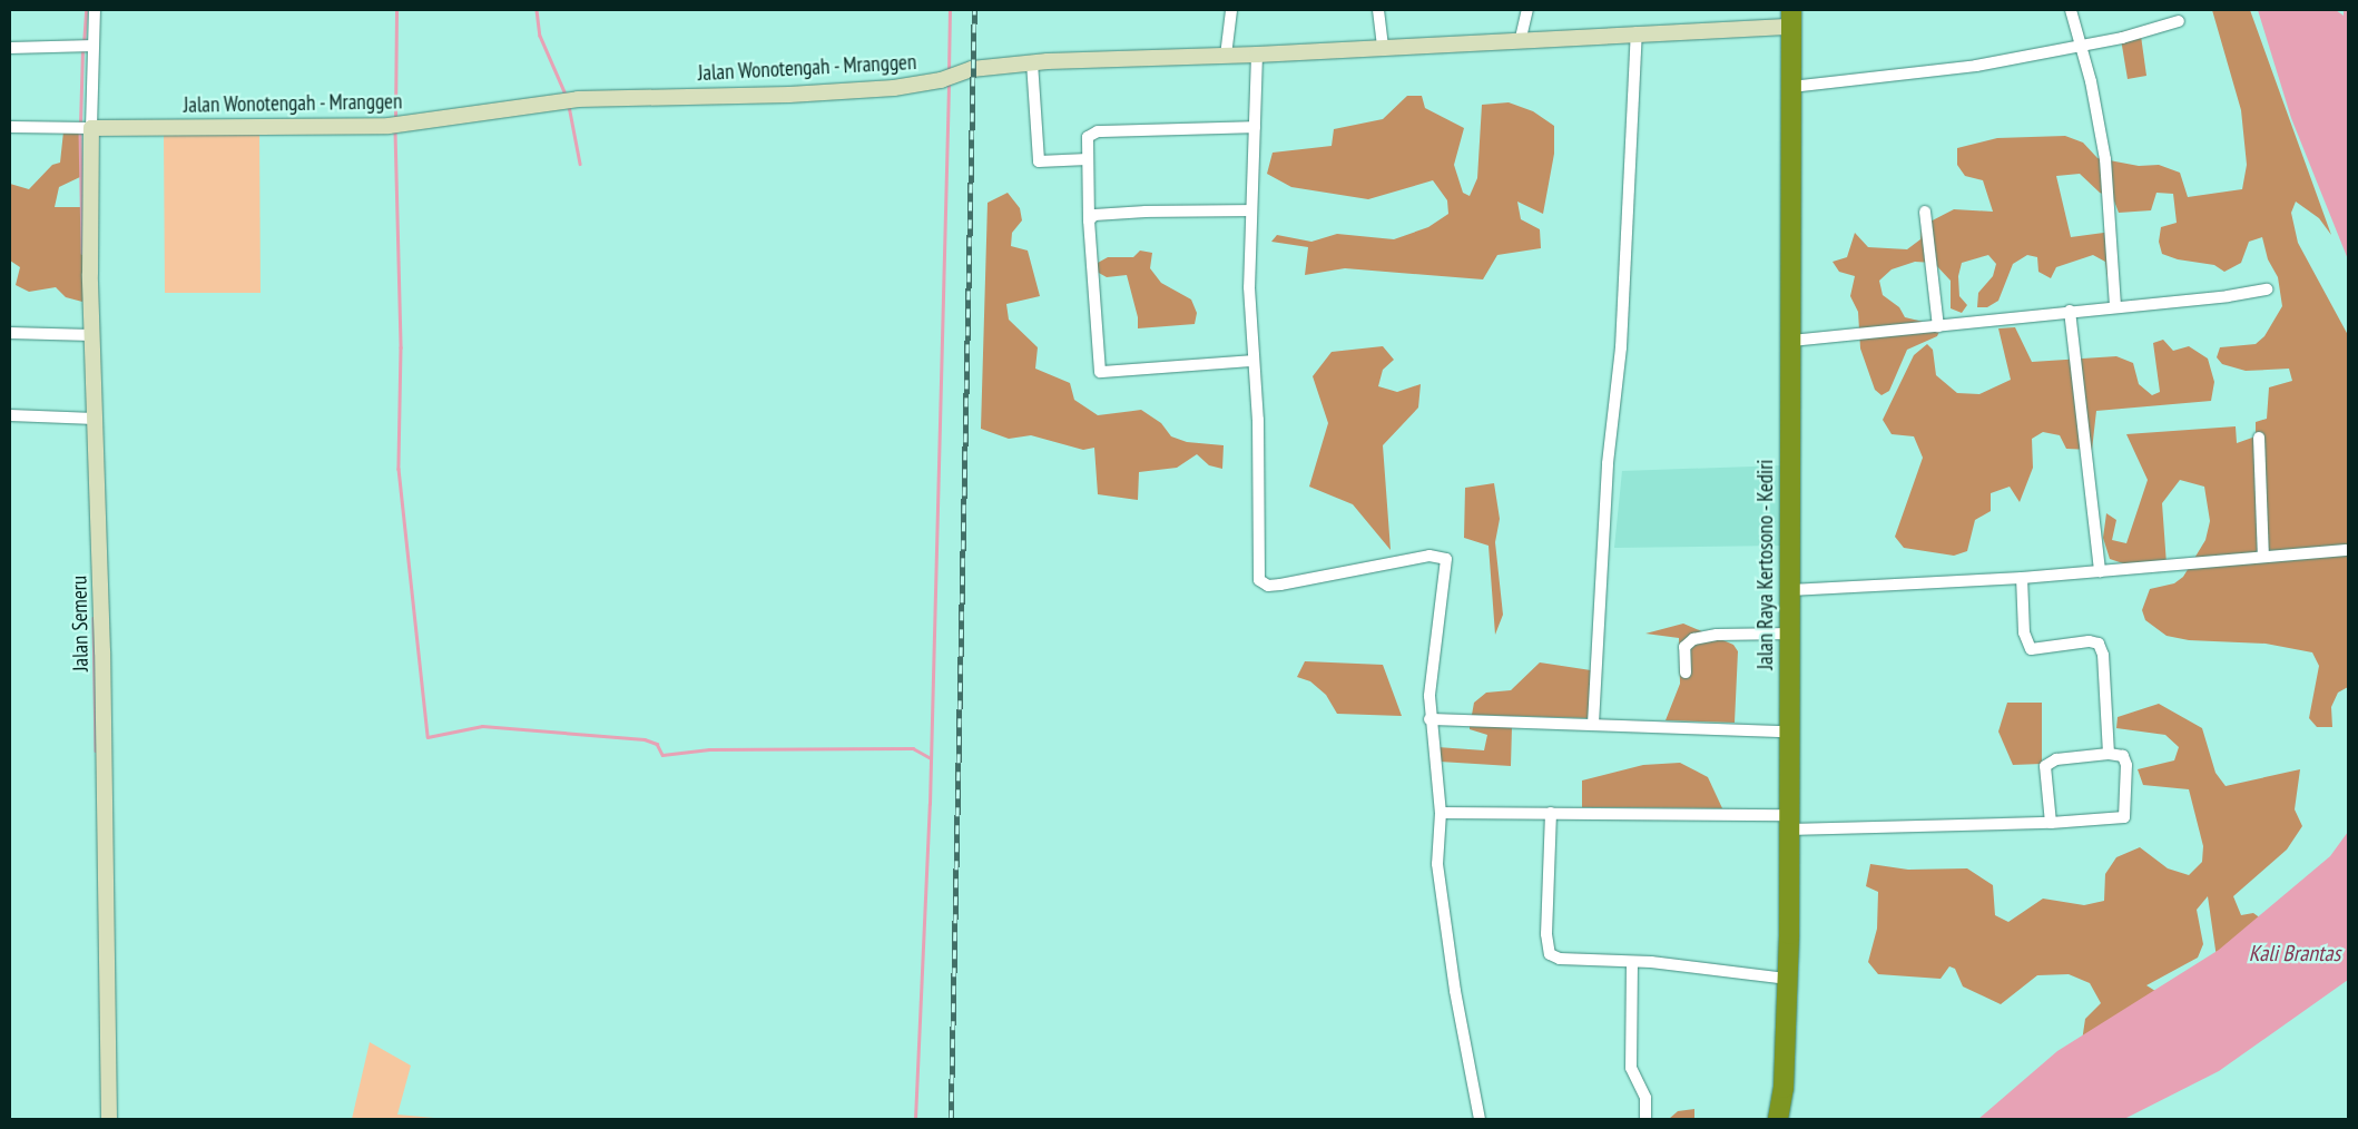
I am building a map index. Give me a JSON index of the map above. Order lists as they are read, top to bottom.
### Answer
{
  "streets": {
    "highway": ["Jalan Raya Kertosono - Kediri"],
    "street": ["Jalan Wonotengah - Mranggen", "Jalan Semeru"]
  },
  "crossings": [
    ["Jalan Wonotengah - Mranggen", "Jalan Raya Kertosono - Kediri"],
    ["Jalan Wonotengah - Mranggen", "Jalan Semeru"]
  ],
  "water": ["Kali Brantas"]
}
